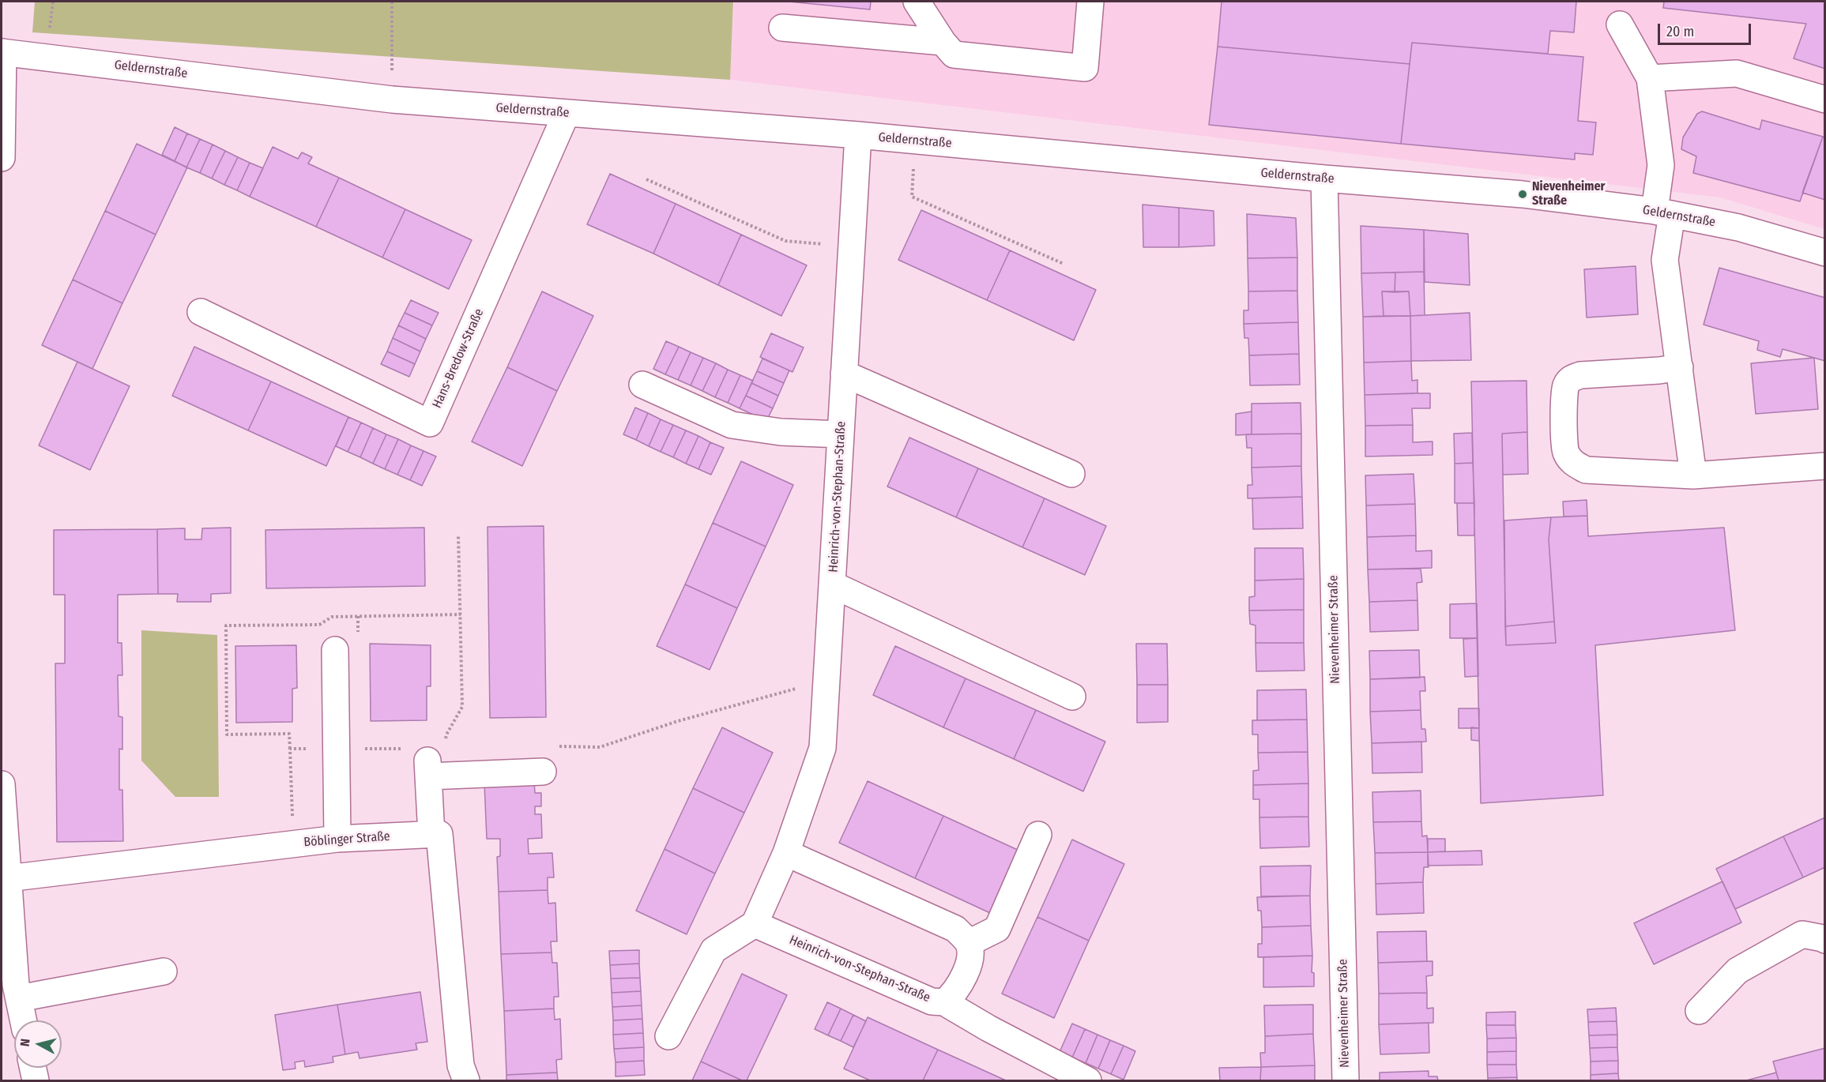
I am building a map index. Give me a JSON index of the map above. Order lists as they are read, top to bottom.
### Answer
{
  "streets": {
    "street": [
      "Geldernstraße",
      "Hans-Bredow-Straße",
      "Heinrich-von-Stephan-Straße",
      "Nievenheimer Straße",
      "Böblinger Straße"
    ]
  },
  "crossings": [
    ["Geldernstraße", "Hans-Bredow-Straße"],
    ["Geldernstraße", "Heinrich-von-Stephan-Straße"],
    ["Geldernstraße", "Nievenheimer Straße"]
  ],
  "places": ["Nievenheimer Straße"],
  "scale_bar": "20 m",
  "north": "left"
}
